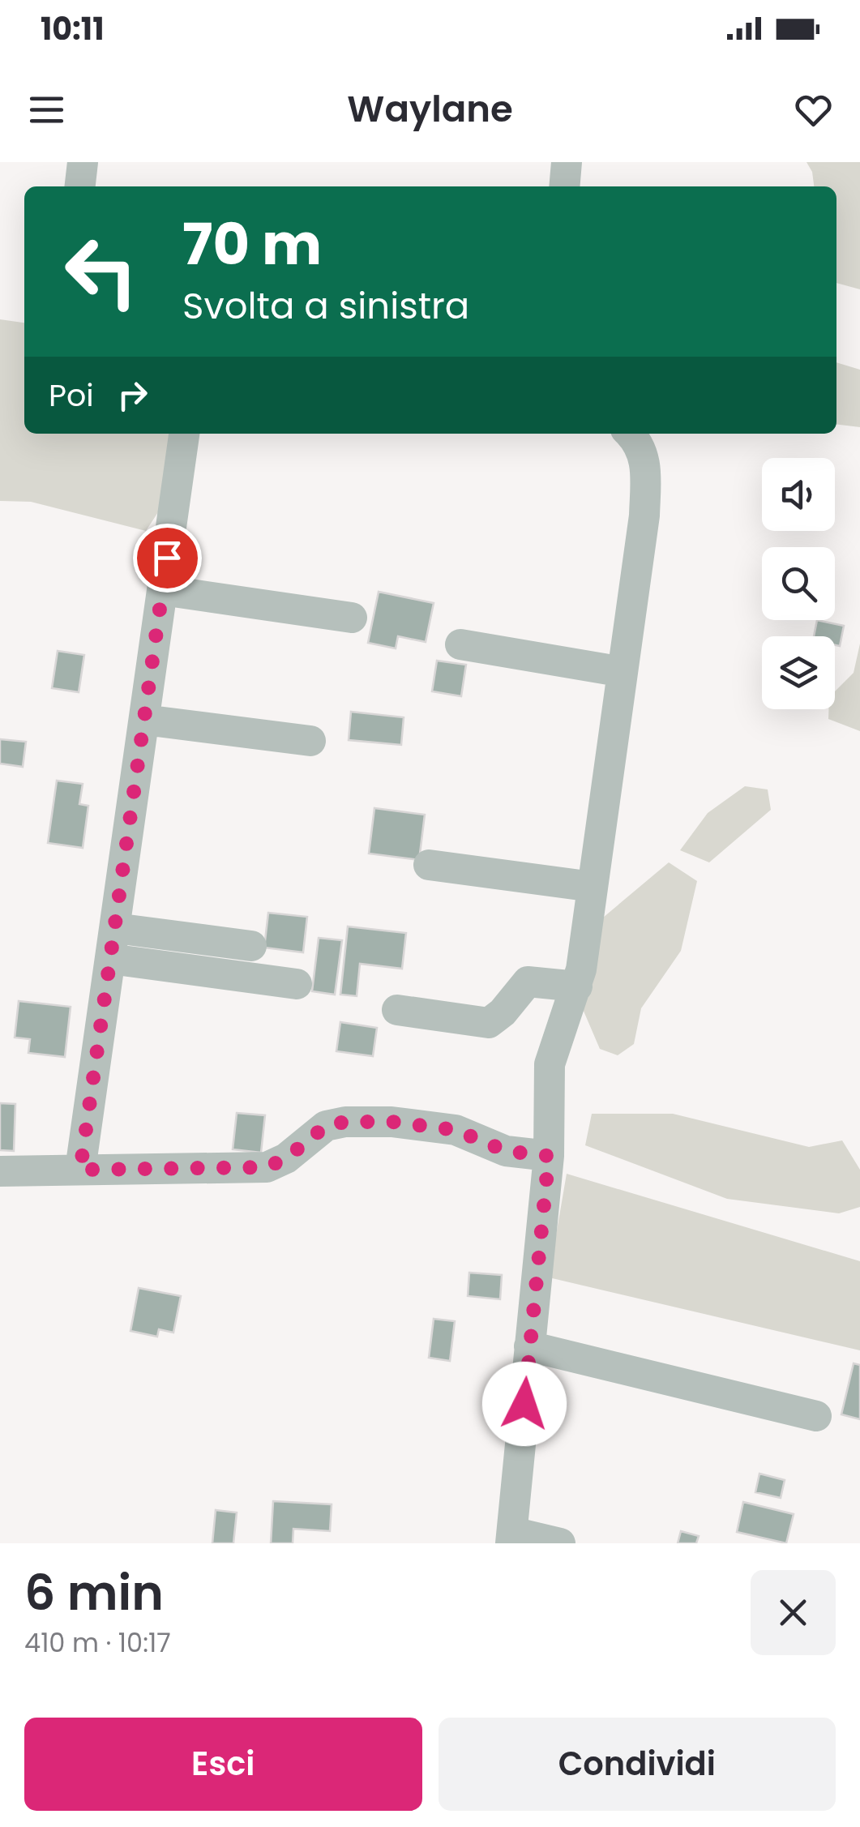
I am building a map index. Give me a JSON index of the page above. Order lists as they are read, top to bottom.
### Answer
{
  "page": {
    "status": "10:11",
    "header": "Waylane",
    "turn": ["70 m", "Svolta a sinistra"],
    "then": "Poi",
    "heading": ["6 min", "410 m · 10:17"],
    "buttons": ["Esci", "Condividi"]
  }
}
